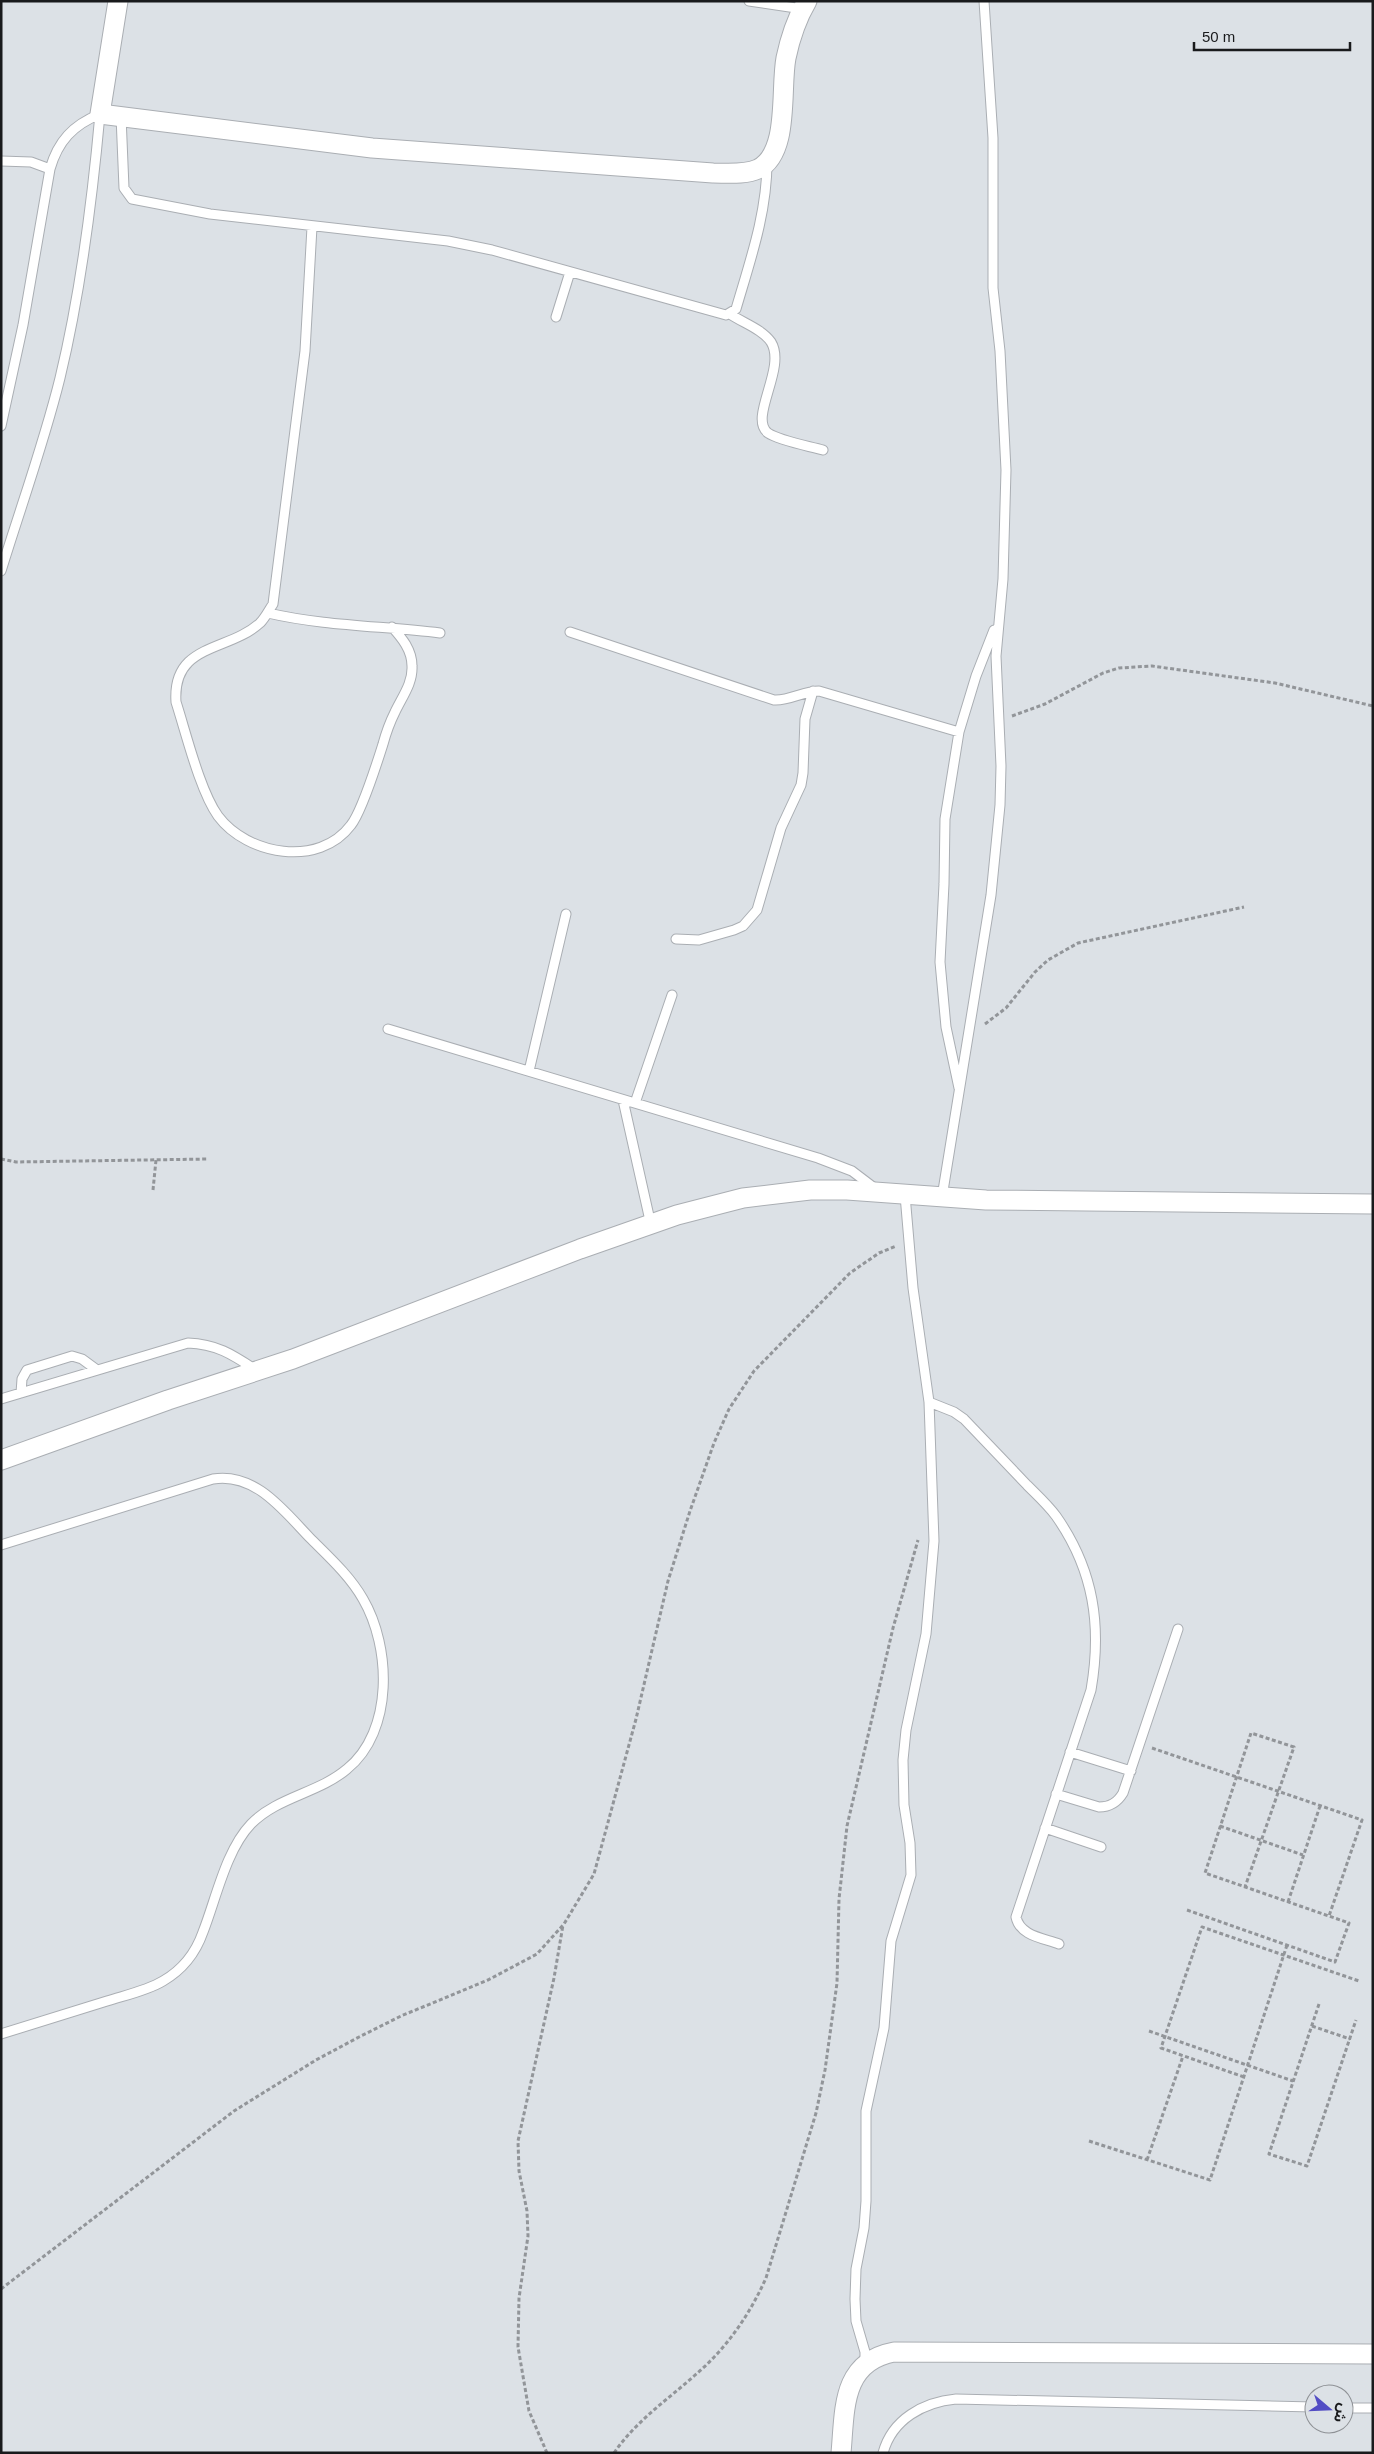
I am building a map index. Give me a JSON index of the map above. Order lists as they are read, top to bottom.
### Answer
{
  "scale_bar": "50 m",
  "north": "right"
}
